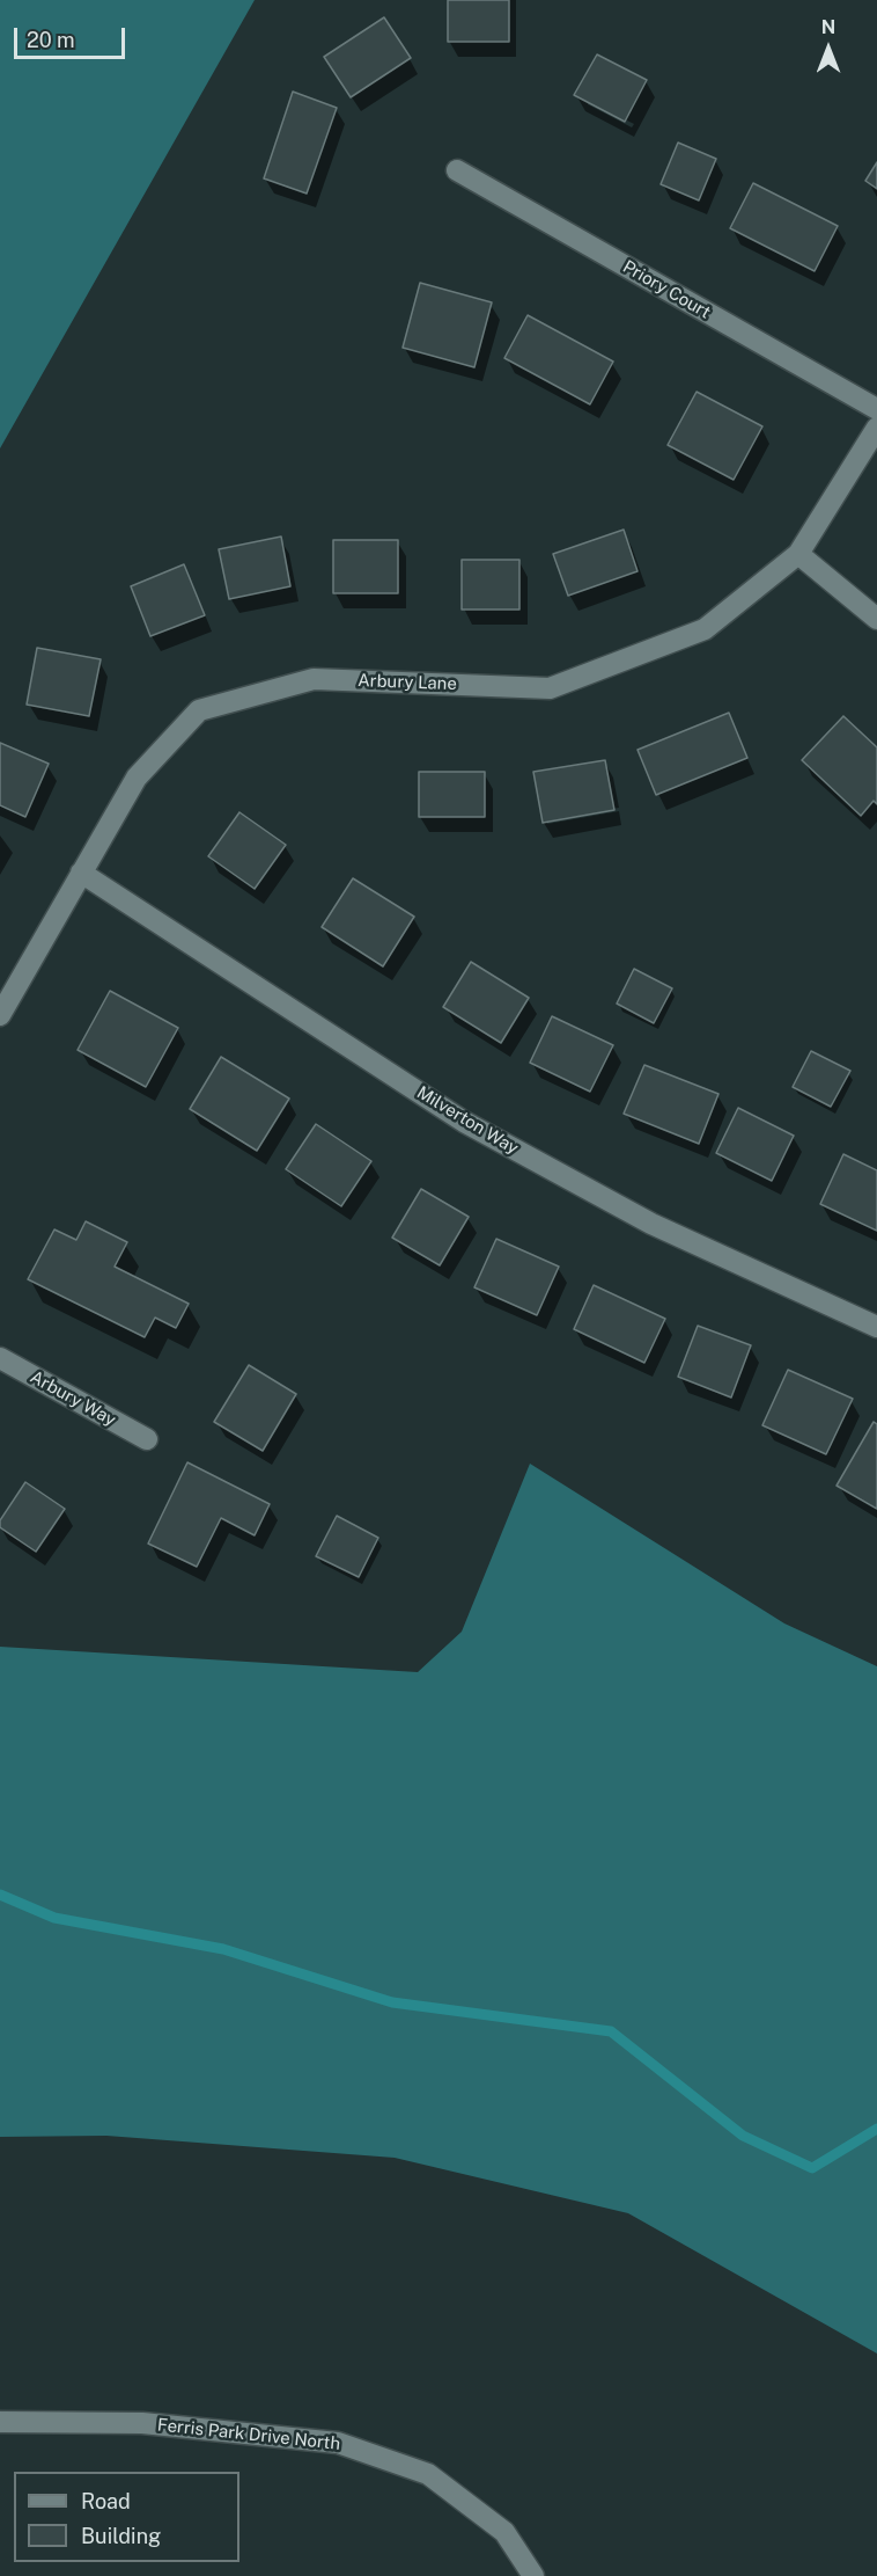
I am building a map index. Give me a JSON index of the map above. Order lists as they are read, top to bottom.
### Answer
{
  "streets": {
    "street": [
      "Priory Court",
      "Arbury Lane",
      "Milverton Way",
      "Arbury Way",
      "Ferris Park Drive North"
    ]
  },
  "crossings": [
    ["Arbury Lane", "Milverton Way"]
  ],
  "legend": ["Road", "Building"],
  "scale_bar": "20 m",
  "north": "top"
}
